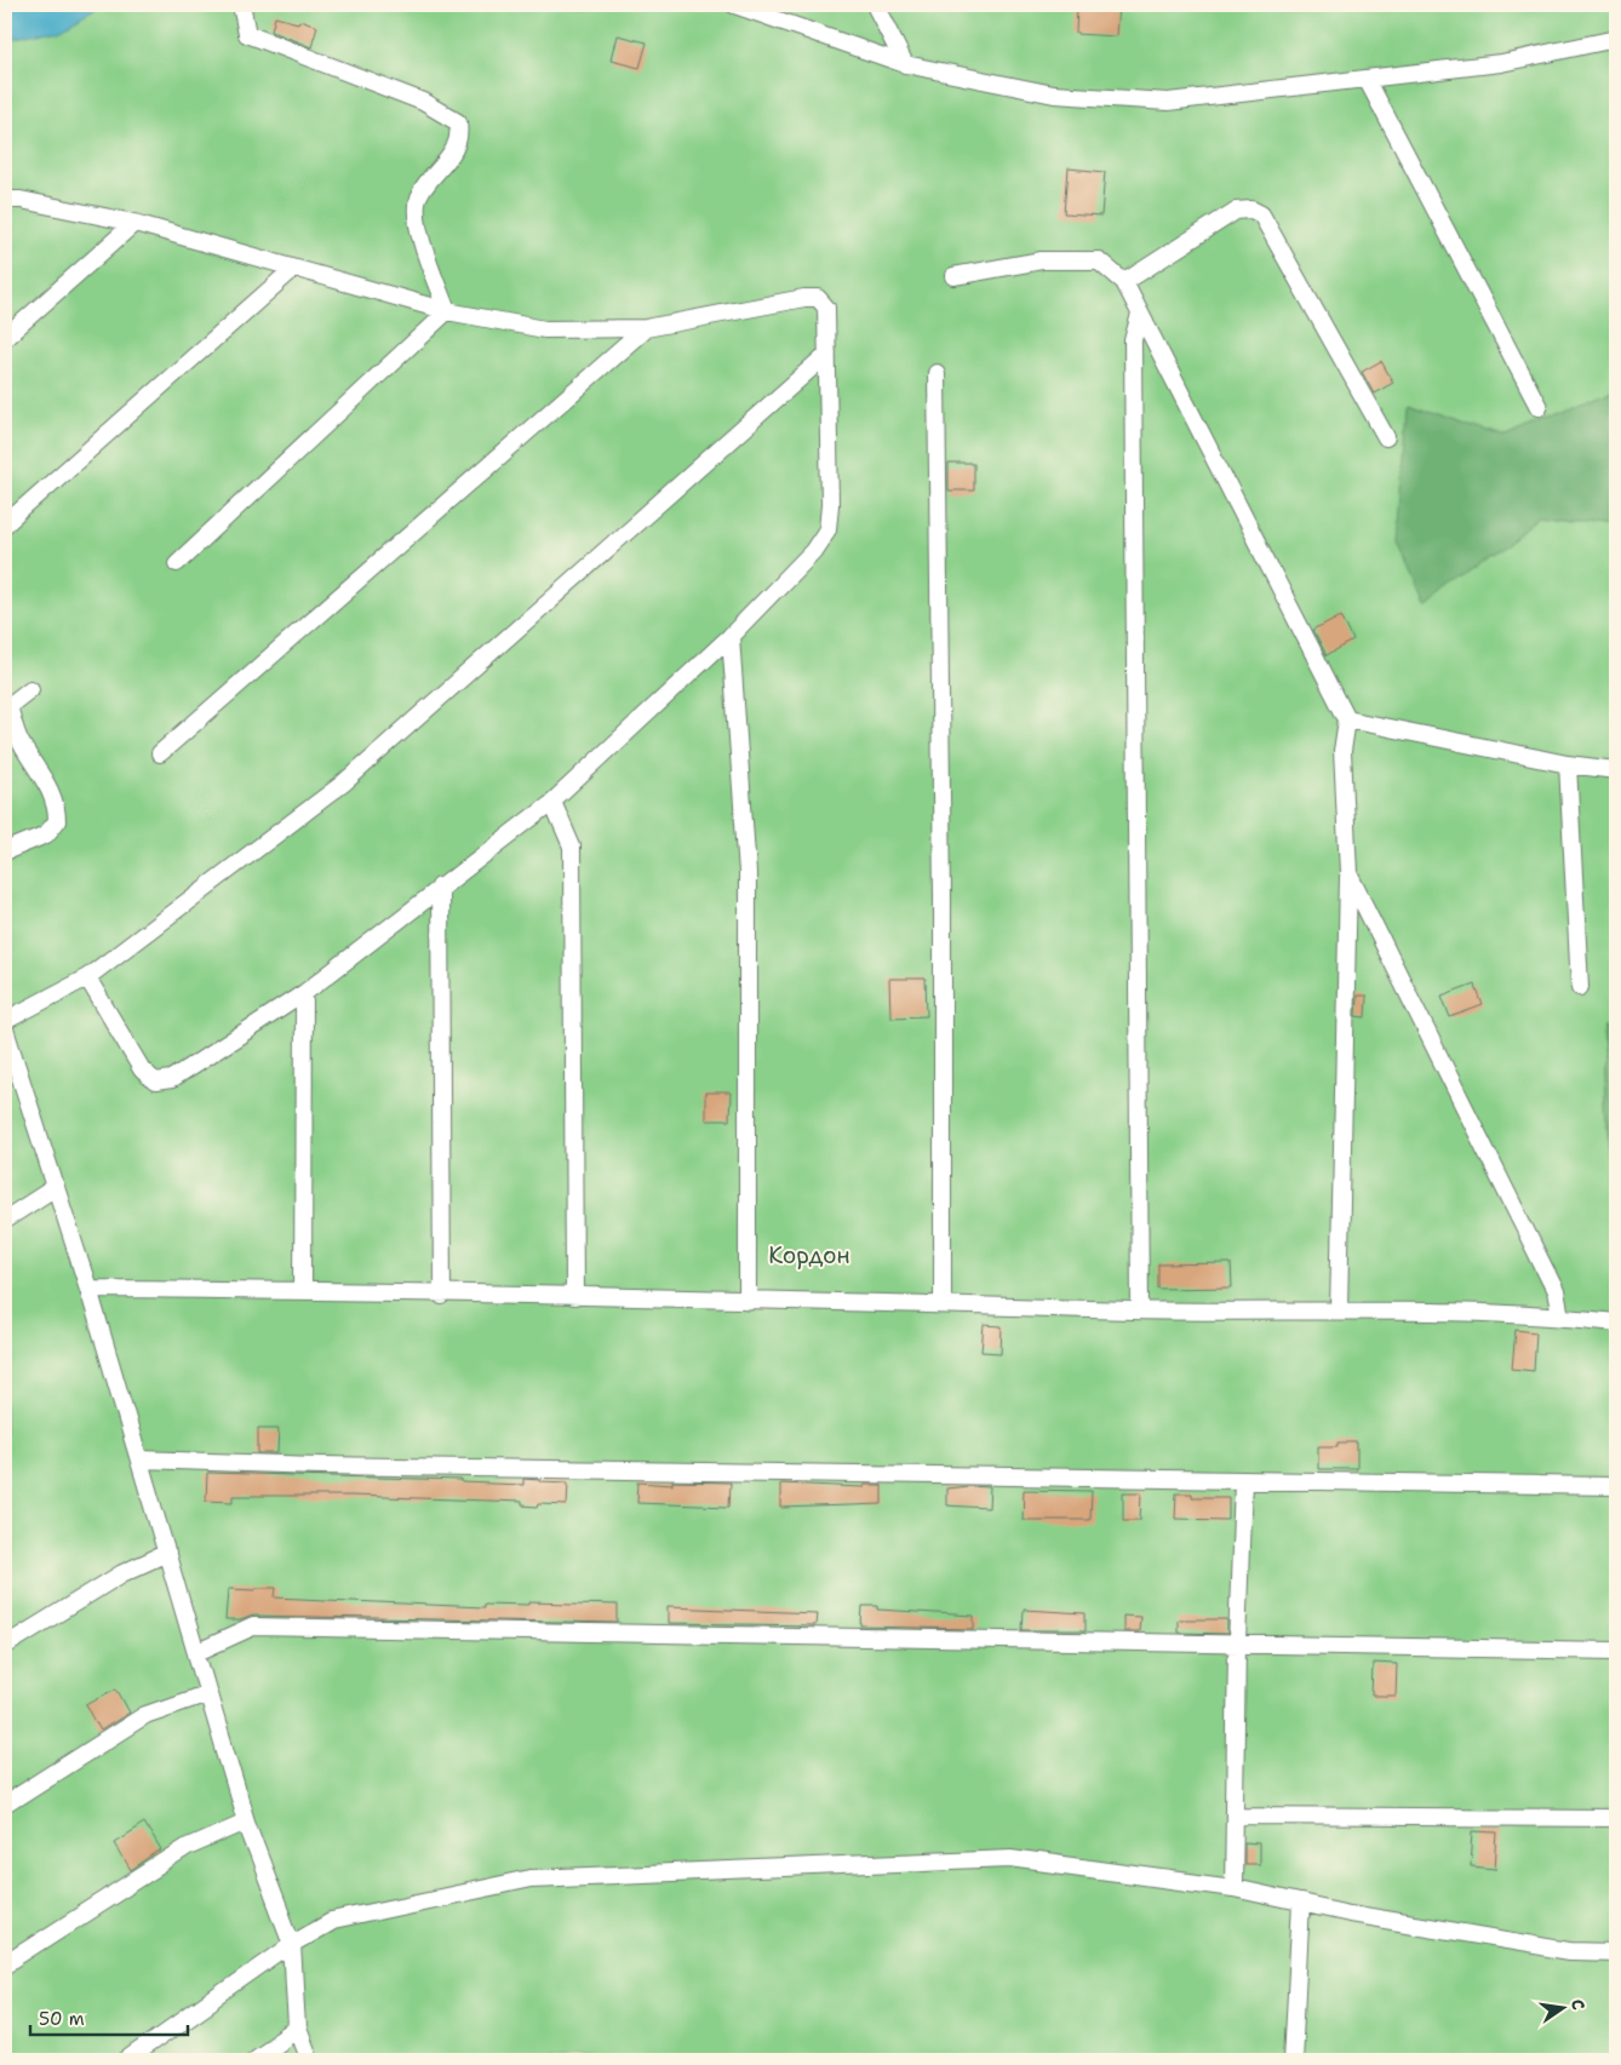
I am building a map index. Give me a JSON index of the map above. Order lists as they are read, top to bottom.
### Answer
{
  "parks": ["Кордон"],
  "scale_bar": "50 m",
  "north": "right"
}
